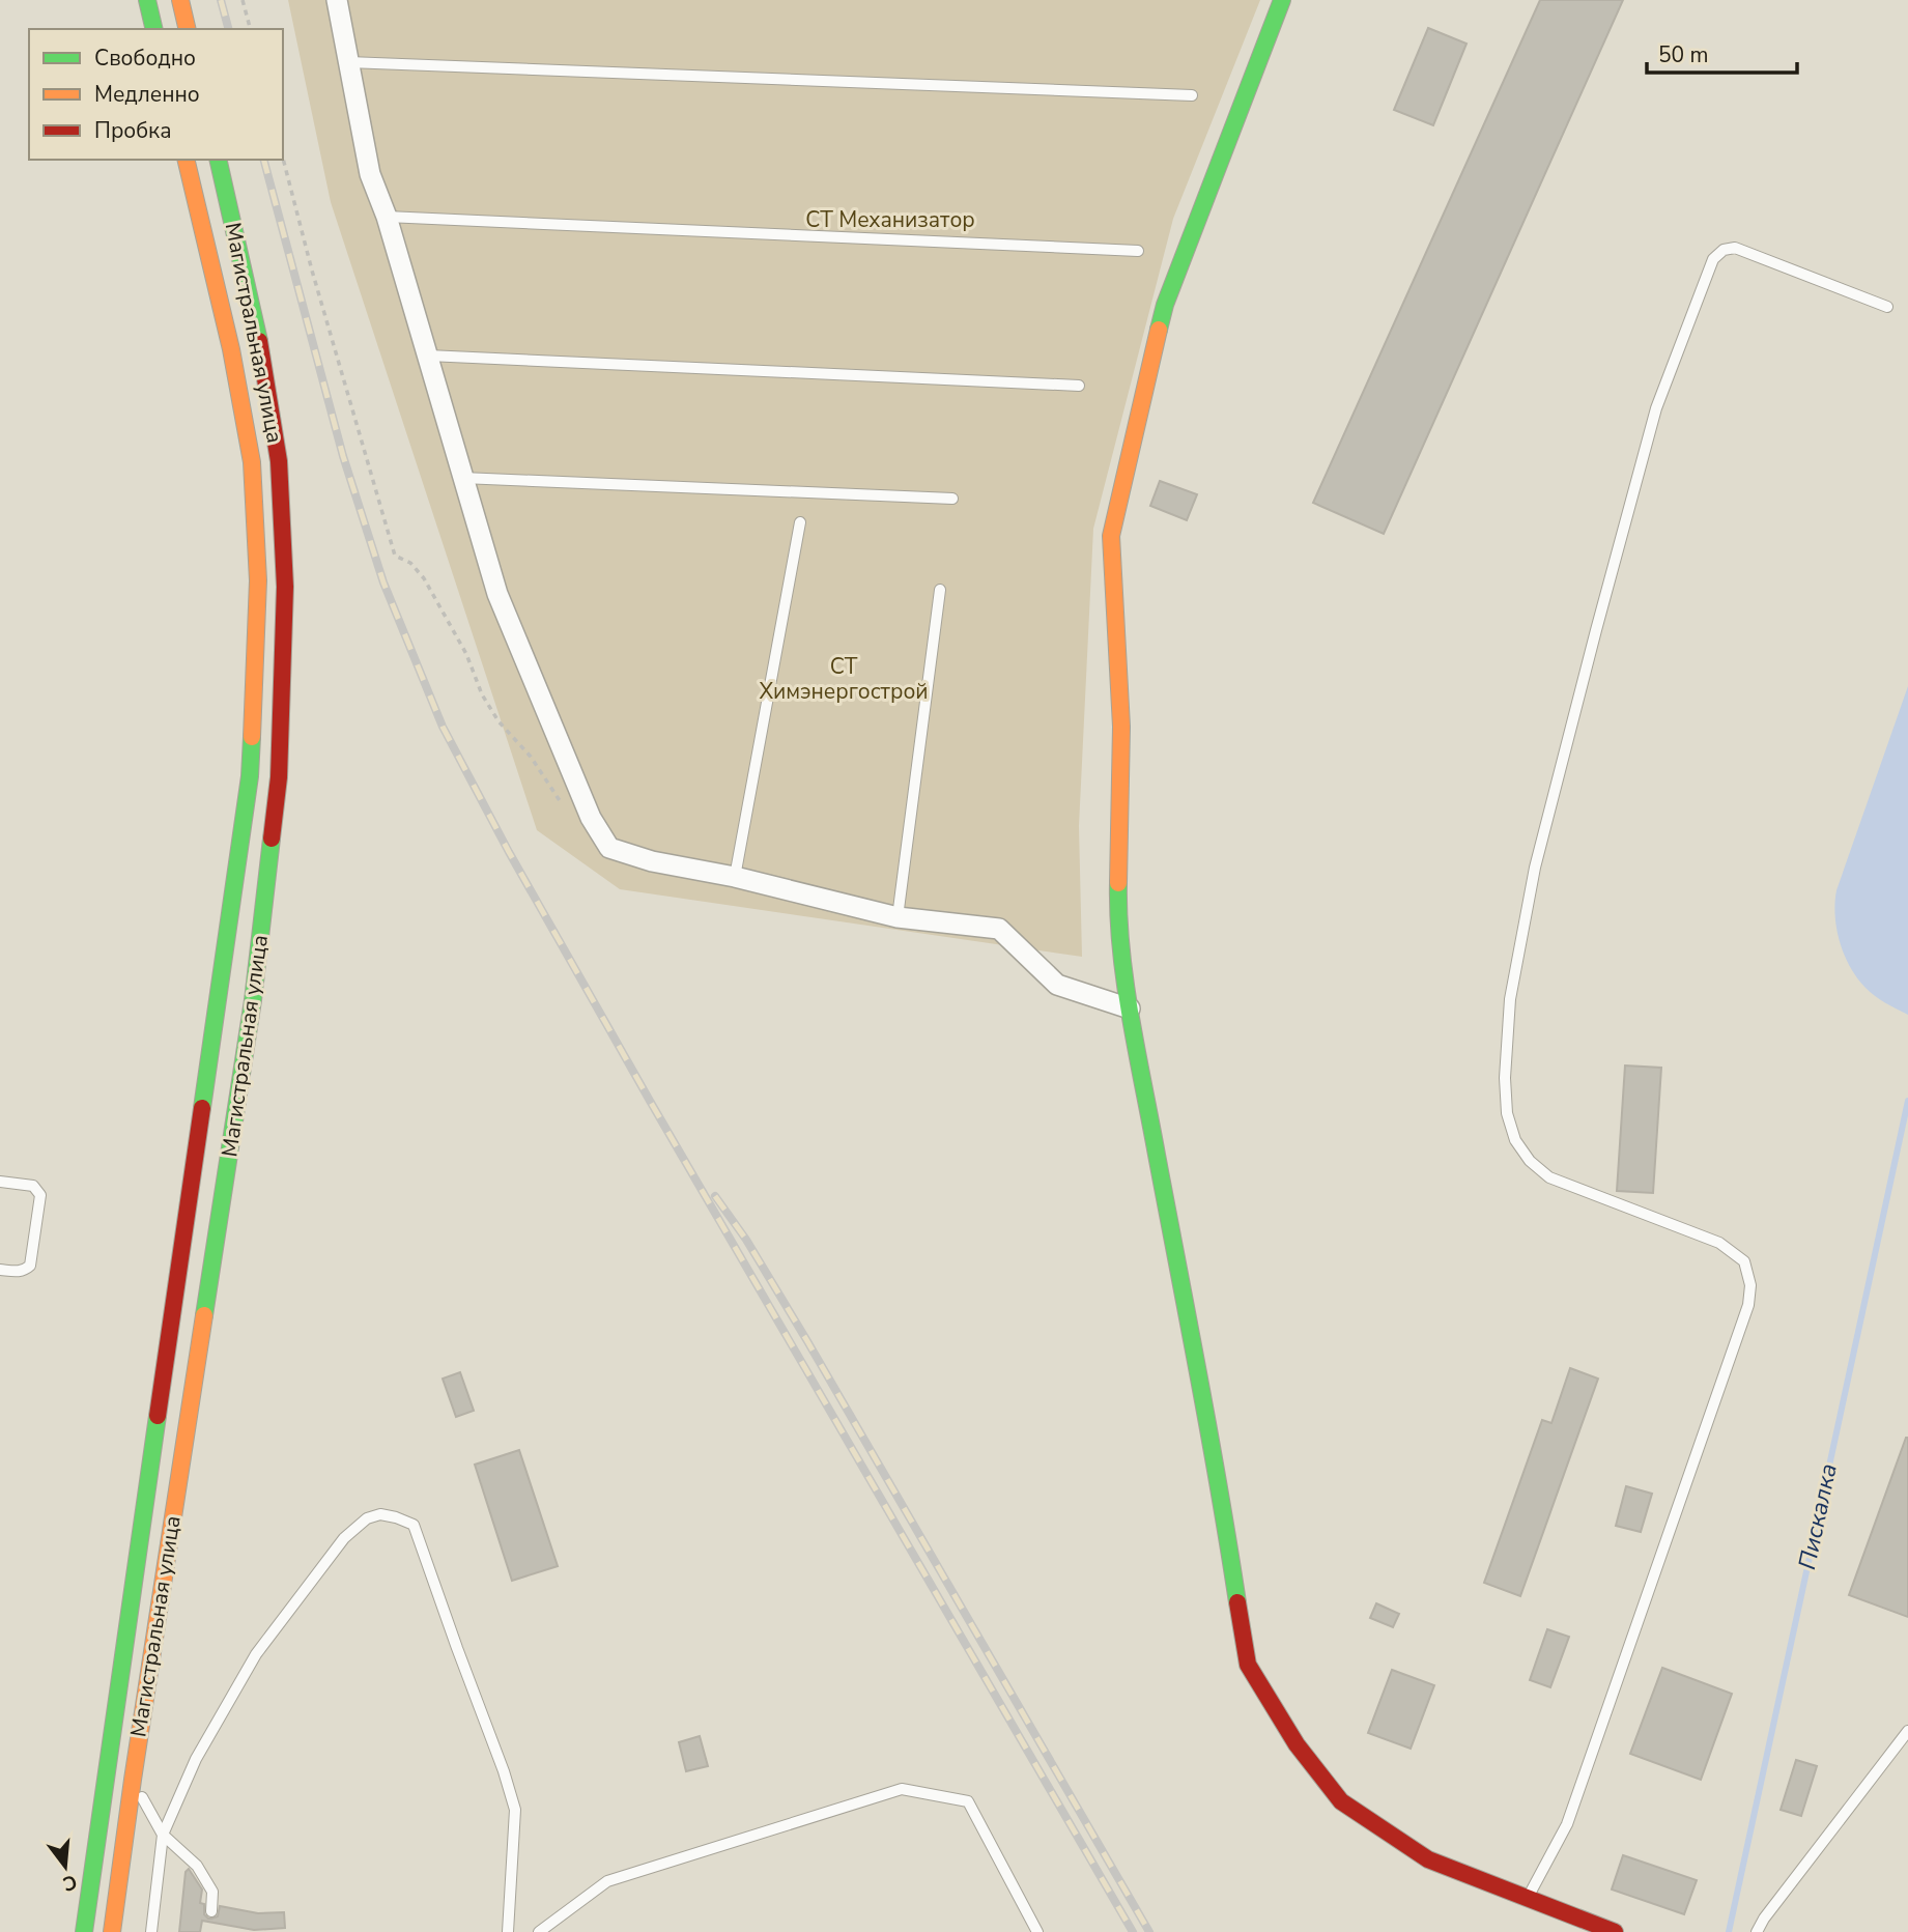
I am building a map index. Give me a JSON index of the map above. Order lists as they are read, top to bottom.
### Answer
{
  "streets": {
    "main road": ["Магистральная улица"]
  },
  "water": ["Пискалка"],
  "parks": ["СТ Механизатор", "СТ Химэнергострой"],
  "legend": ["Свободно", "Медленно", "Пробка"],
  "scale_bar": "50 m",
  "north": "bottom"
}
